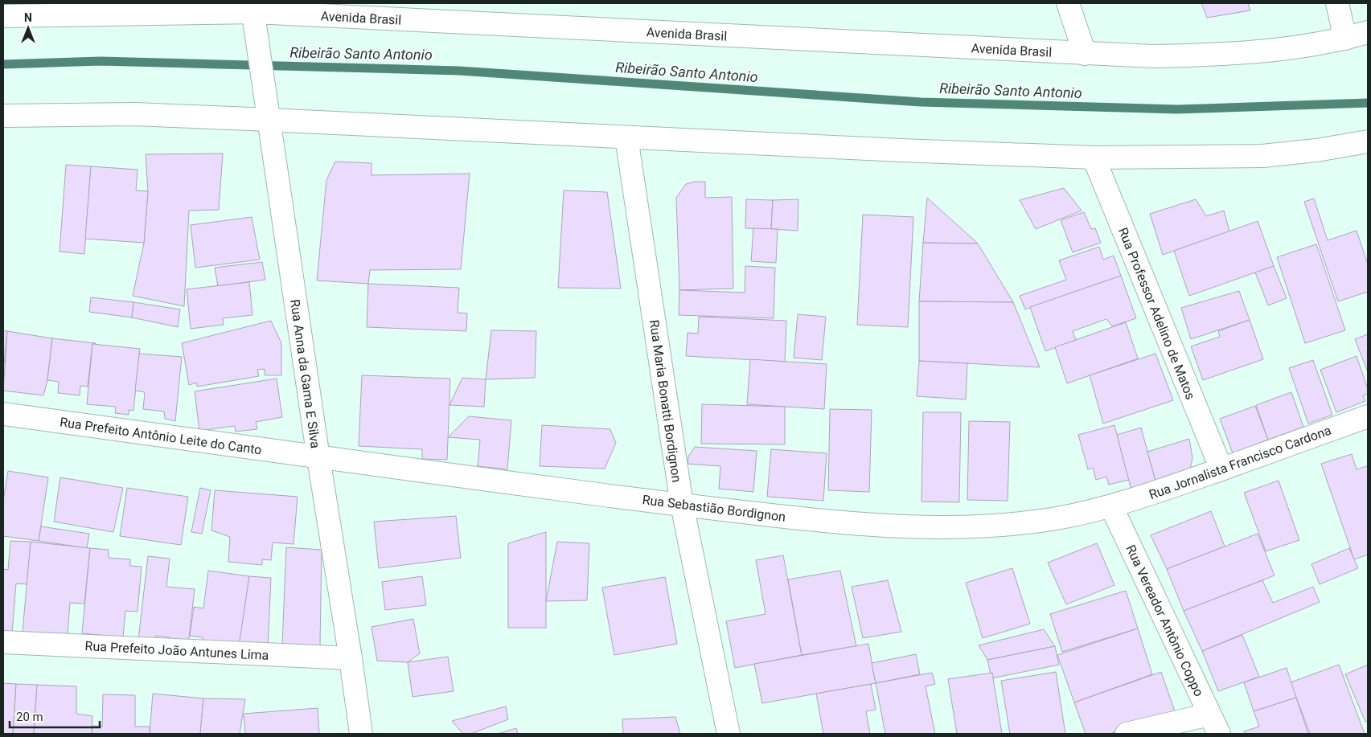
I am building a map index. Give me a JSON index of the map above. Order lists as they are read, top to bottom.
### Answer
{
  "streets": {
    "street": [
      "Avenida Brasil",
      "Rua Professor Adelino de Matos",
      "Rua Anna da Gama E Silva",
      "Rua Maria Bonatti Bordignon",
      "Rua Prefeito Antônio Leite do Canto",
      "Rua Jornalista Francisco Cardona",
      "Rua Sebastião Bordignon",
      "Rua Vereador Antônio Coppo",
      "Rua Prefeito João Antunes Lima"
    ]
  },
  "crossings": [
    ["Avenida Brasil", "Rua Anna da Gama E Silva"],
    ["Rua Professor Adelino de Matos", "Rua Jornalista Francisco Cardona"],
    ["Rua Anna da Gama E Silva", "Rua Prefeito Antônio Leite do Canto"],
    ["Rua Anna da Gama E Silva", "Rua Sebastião Bordignon"],
    ["Rua Anna da Gama E Silva", "Rua Prefeito João Antunes Lima"],
    ["Rua Maria Bonatti Bordignon", "Rua Sebastião Bordignon"],
    ["Rua Prefeito Antônio Leite do Canto", "Rua Sebastião Bordignon"],
    ["Rua Jornalista Francisco Cardona", "Rua Sebastião Bordignon"],
    ["Rua Jornalista Francisco Cardona", "Rua Vereador Antônio Coppo"],
    ["Rua Sebastião Bordignon", "Rua Vereador Antônio Coppo"]
  ],
  "water": ["Ribeirão Santo Antonio"],
  "scale_bar": "20 m",
  "north": "top"
}
